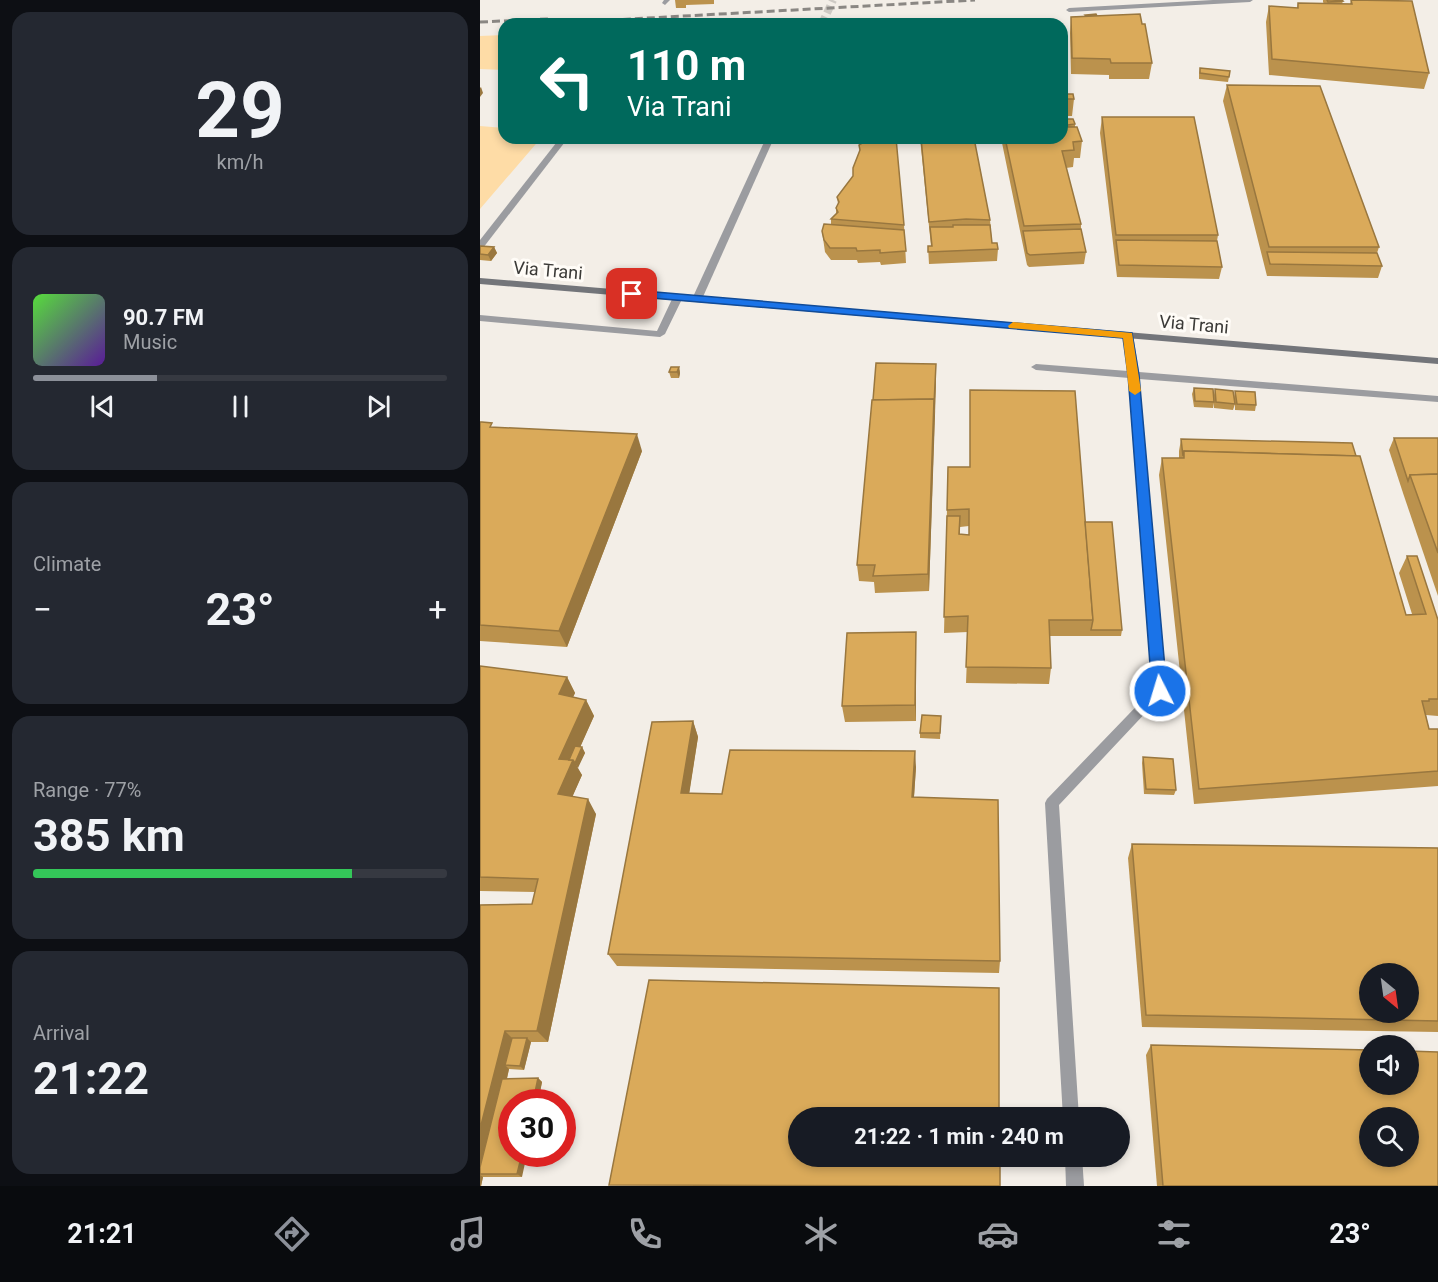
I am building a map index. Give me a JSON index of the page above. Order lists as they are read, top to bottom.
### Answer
{
  "streets": {
    "main road": ["Via Trani"]
  },
  "north": "bottom right",
  "page": {
    "tile": [
      ["29", "km/h"],
      "Climate",
      ["Range · 77%", "385 km"],
      ["Arrival", "21:22"]
    ],
    "turn": ["110 m", "Via Trani"],
    "song": ["90.7 FM", "Music"],
    "heat": ["−", "23°", "+"],
    "limit": "30",
    "trip": "21:22 · 1 min · 240 m",
    "tabs": ["21:21", "23°"]
  }
}
